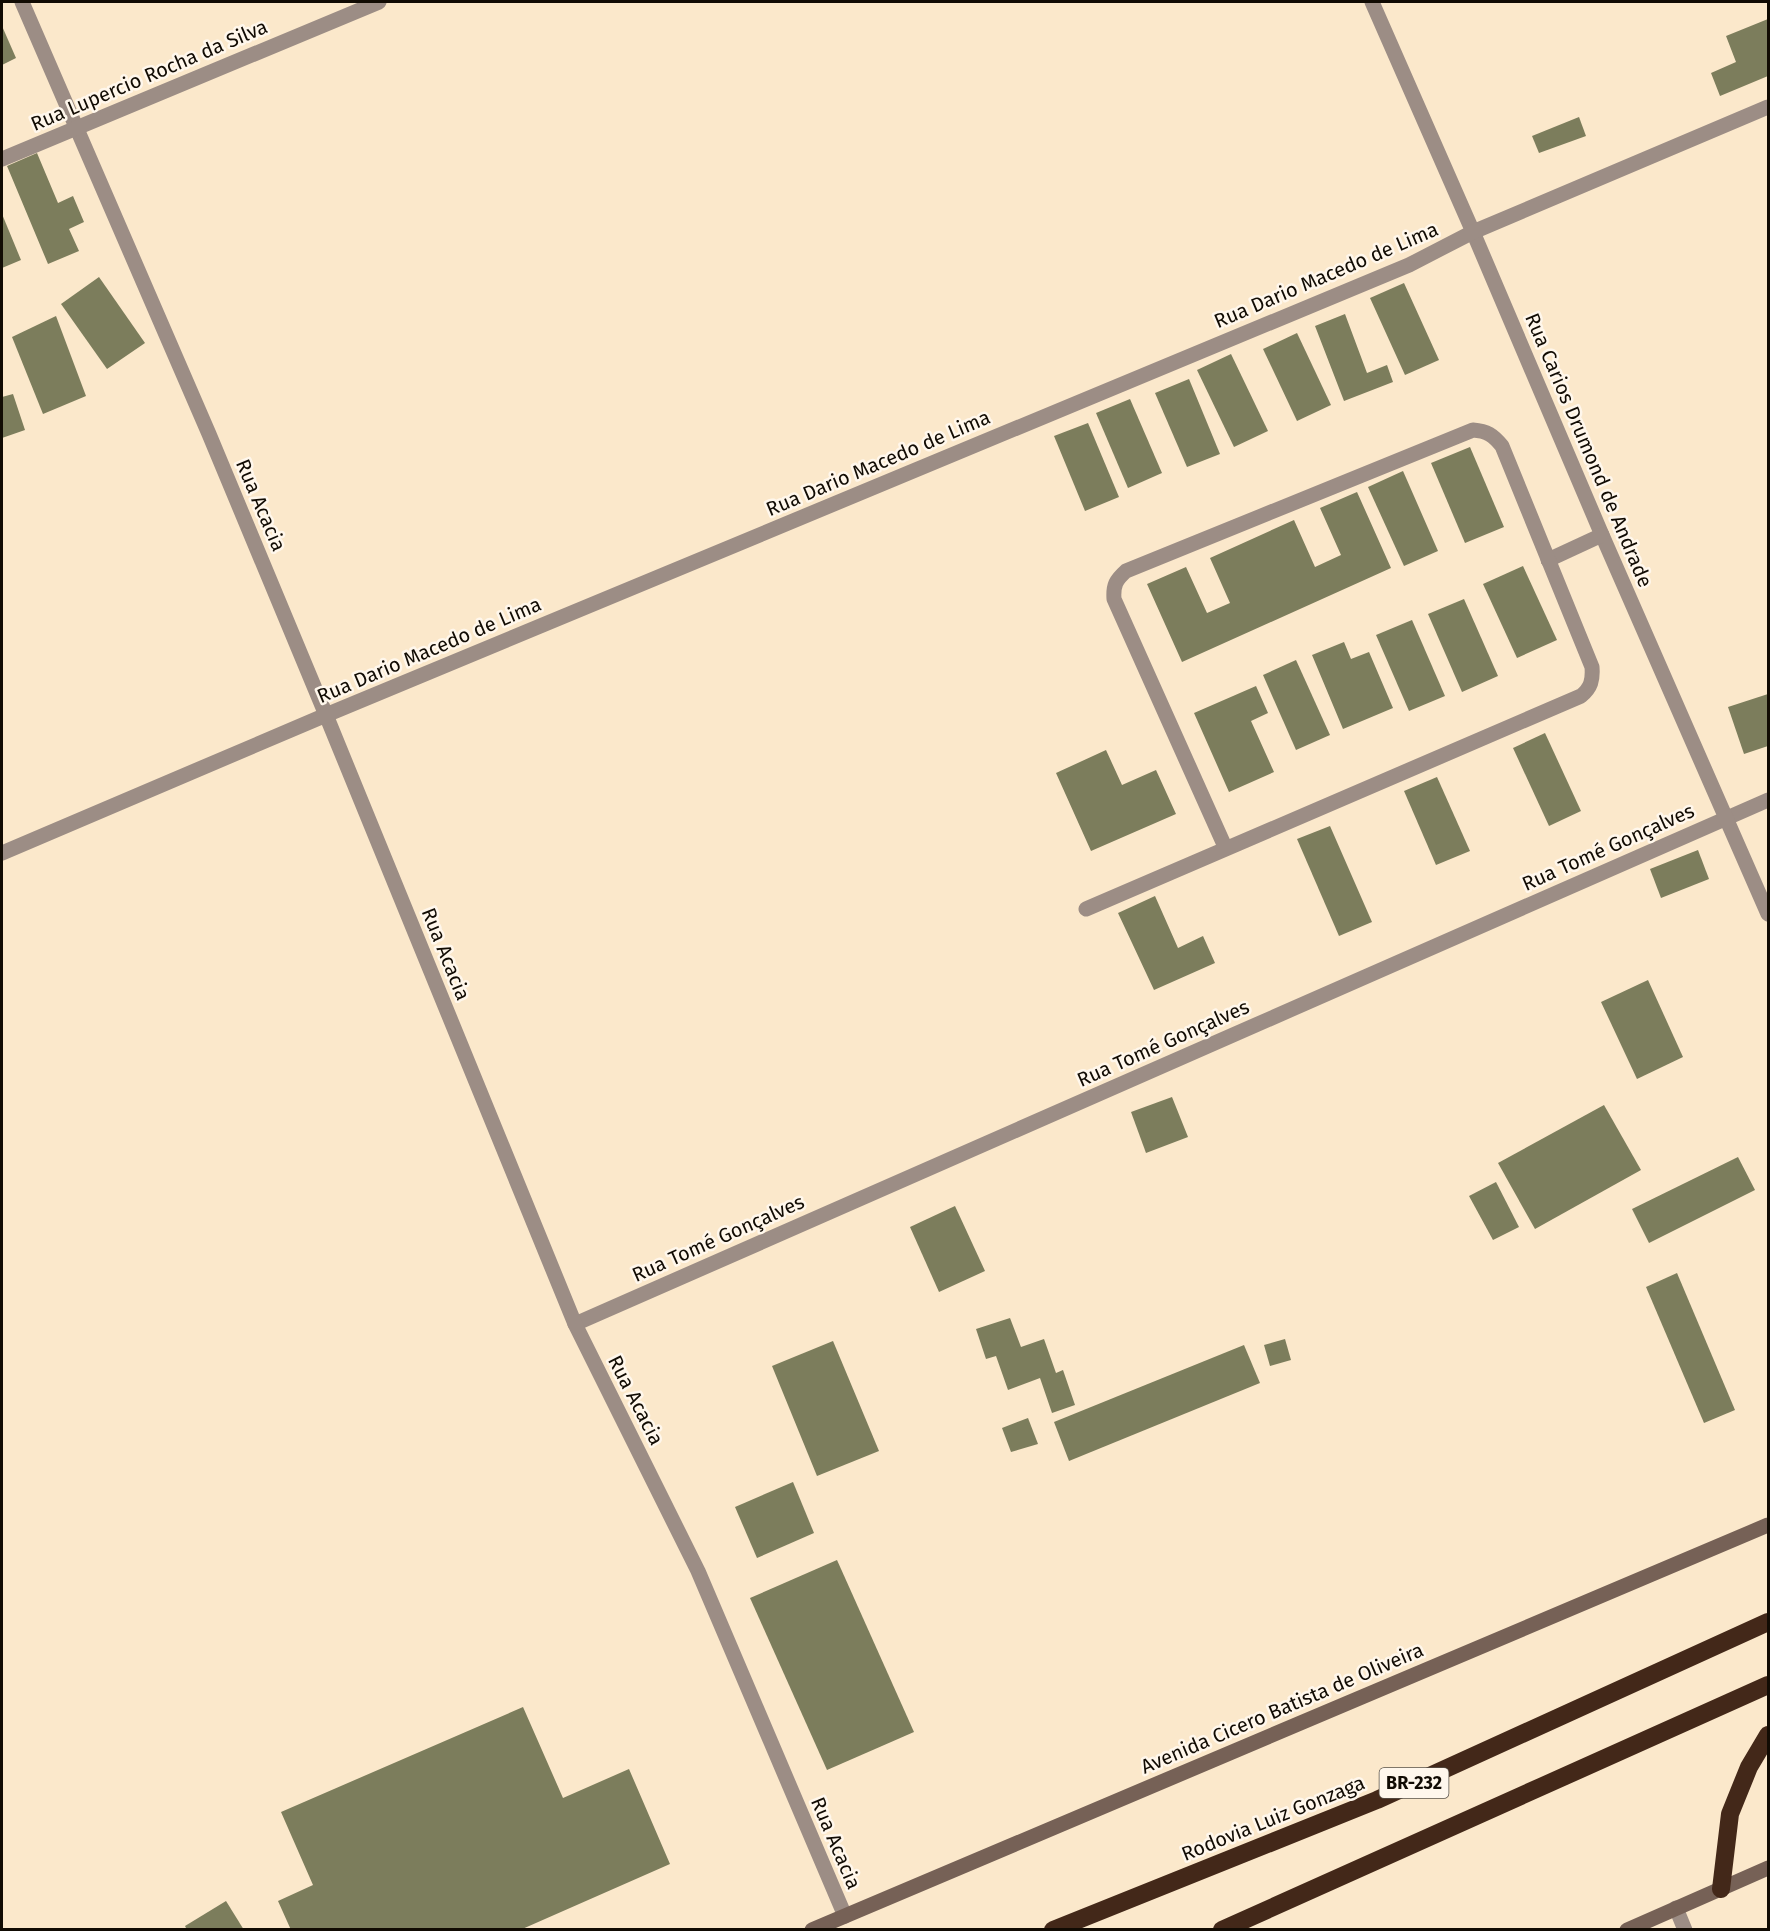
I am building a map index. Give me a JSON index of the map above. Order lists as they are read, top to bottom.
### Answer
{
  "streets": {
    "highway": ["BR-232", "Rodovia Luiz Gonzaga"],
    "main road": ["Avenida Cicero Batista de Oliveira"],
    "street": [
      "Rua Lupercio Rocha da Silva",
      "Rua Dario Macedo de Lima",
      "Rua Carios Drumond de Andrade",
      "Rua Acacia",
      "Rua Tomé Gonçalves"
    ]
  },
  "crossings": [
    ["Rua Lupercio Rocha da Silva", "Rua Acacia"],
    ["Rua Dario Macedo de Lima", "Rua Carios Drumond de Andrade"],
    ["Rua Dario Macedo de Lima", "Rua Acacia"],
    ["Rua Carios Drumond de Andrade", "Rua Tomé Gonçalves"],
    ["Rua Acacia", "Rua Tomé Gonçalves"],
    ["Rua Acacia", "Avenida Cicero Batista de Oliveira"]
  ]
}
